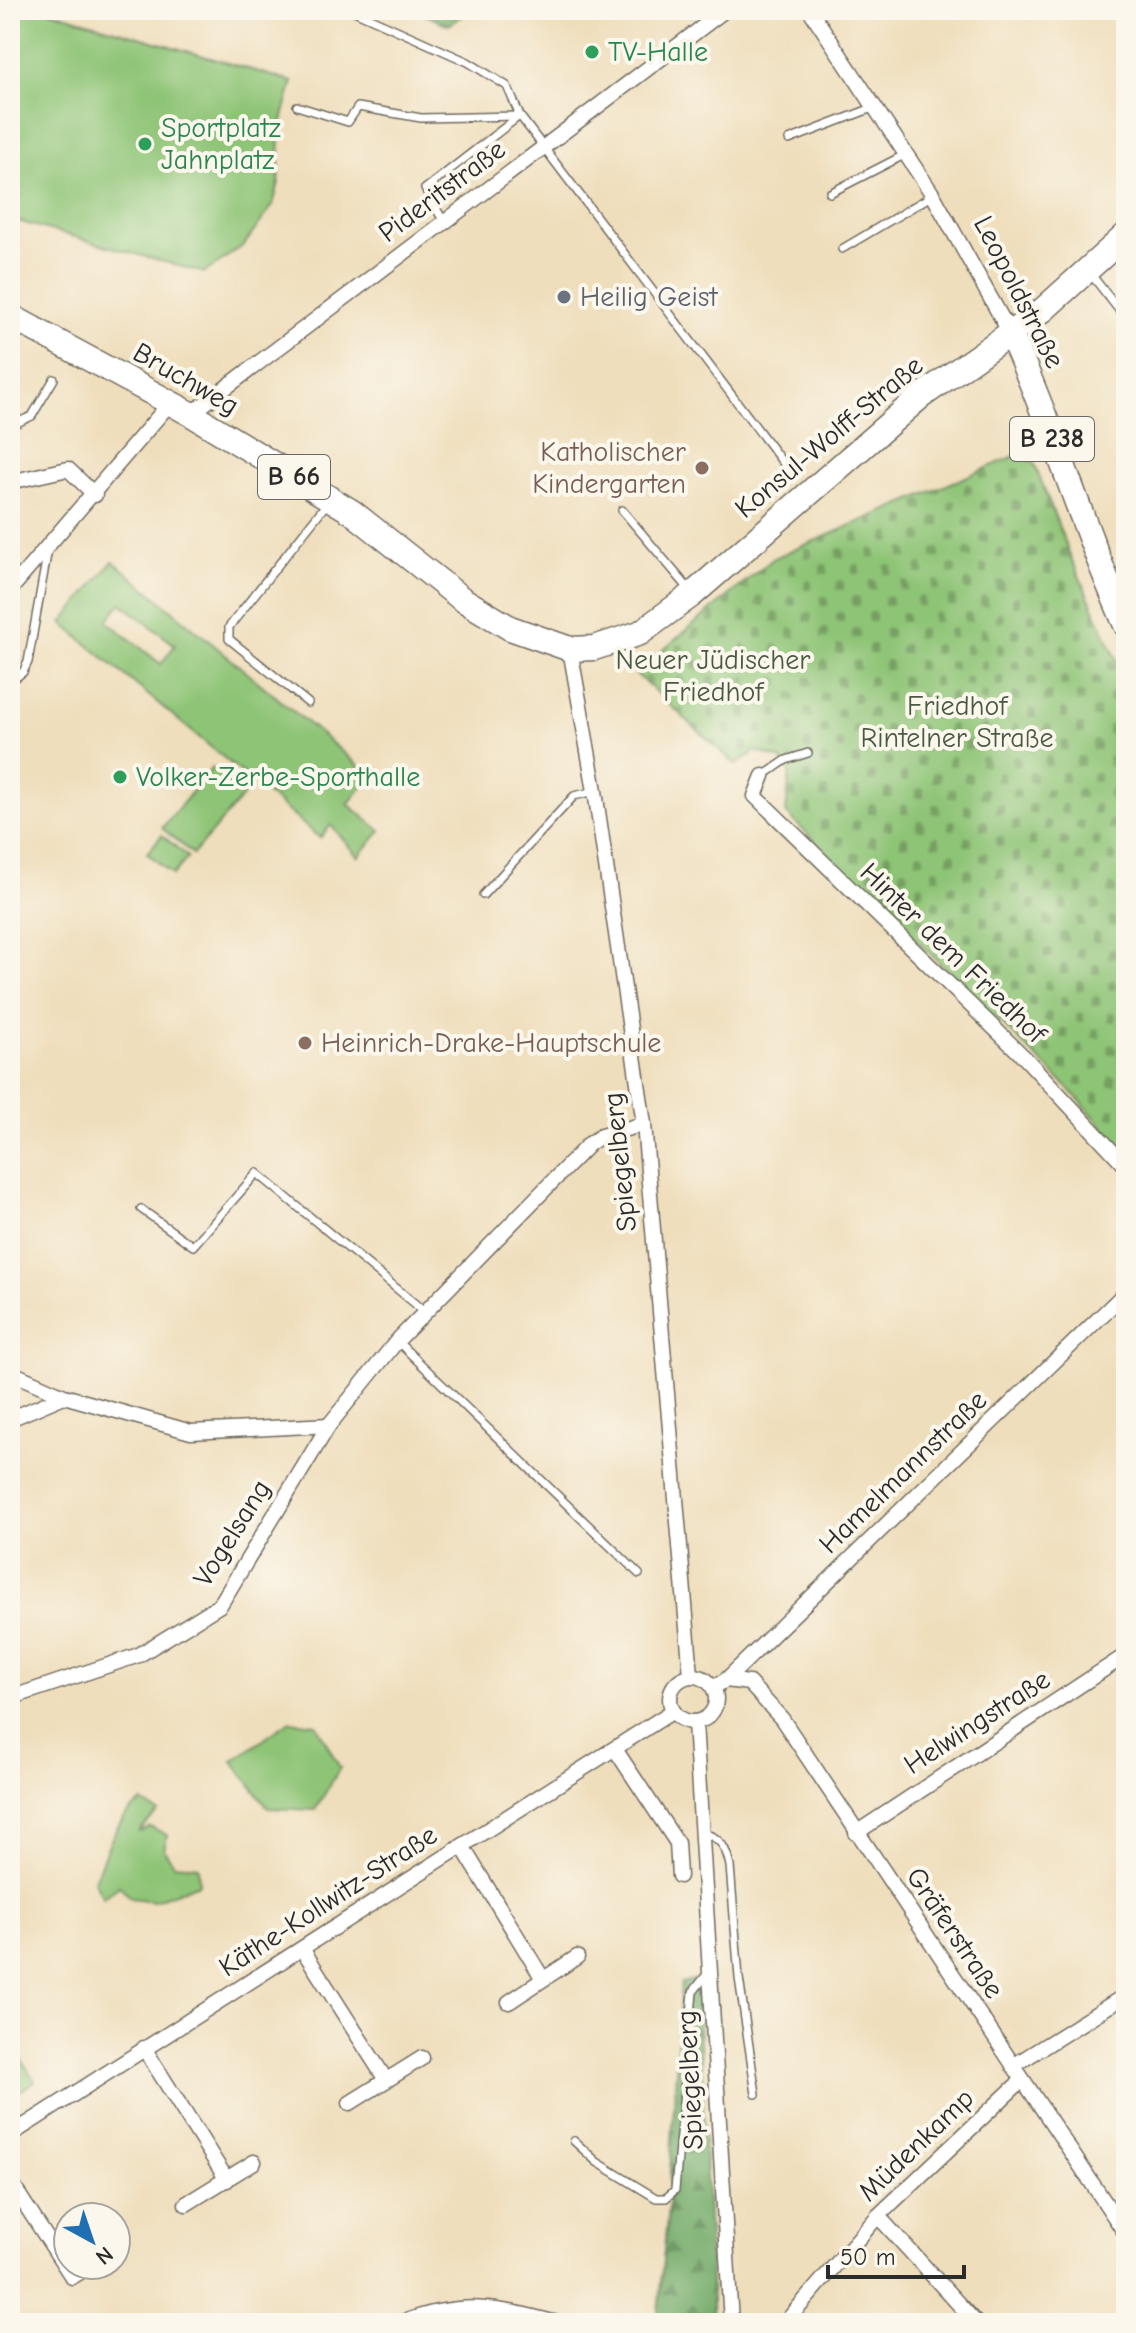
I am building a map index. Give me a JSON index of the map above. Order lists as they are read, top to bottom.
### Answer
{
  "streets": {
    "main road": [
      "Leopoldstraße",
      "Bruchweg",
      "Konsul-Wolff-Straße",
      "B 238",
      "B 66"
    ],
    "street": [
      "Pideritstraße",
      "Hinter dem Friedhof",
      "Spiegelberg",
      "Hamelmannstraße",
      "Vogelsang",
      "Helwingstraße",
      "Käthe-Kollwitz-Straße",
      "Gräferstraße",
      "Müdenkamp"
    ]
  },
  "crossings": [
    ["Pideritstraße", "Bruchweg"],
    ["Leopoldstraße", "Konsul-Wolff-Straße"],
    ["Bruchweg", "Konsul-Wolff-Straße"],
    ["Bruchweg", "Spiegelberg"],
    ["Spiegelberg", "Hamelmannstraße"],
    ["Spiegelberg", "Vogelsang"],
    ["Spiegelberg", "Käthe-Kollwitz-Straße"],
    ["Spiegelberg", "Gräferstraße"],
    ["Hamelmannstraße", "Käthe-Kollwitz-Straße"],
    ["Hamelmannstraße", "Gräferstraße"],
    ["Helwingstraße", "Gräferstraße"],
    ["Käthe-Kollwitz-Straße", "Gräferstraße"],
    ["Gräferstraße", "Müdenkamp"]
  ],
  "parks": ["Neuer Jüdischer Friedhof", "Friedhof Rintelner Straße"],
  "places": [
    "TV-Halle",
    "Sportplatz Jahnplatz",
    "Heilig Geist",
    "Katholischer Kindergarten",
    "Volker-Zerbe-Sporthalle",
    "Heinrich-Drake-Hauptschule"
  ],
  "scale_bar": "50 m",
  "north": "bottom right"
}
